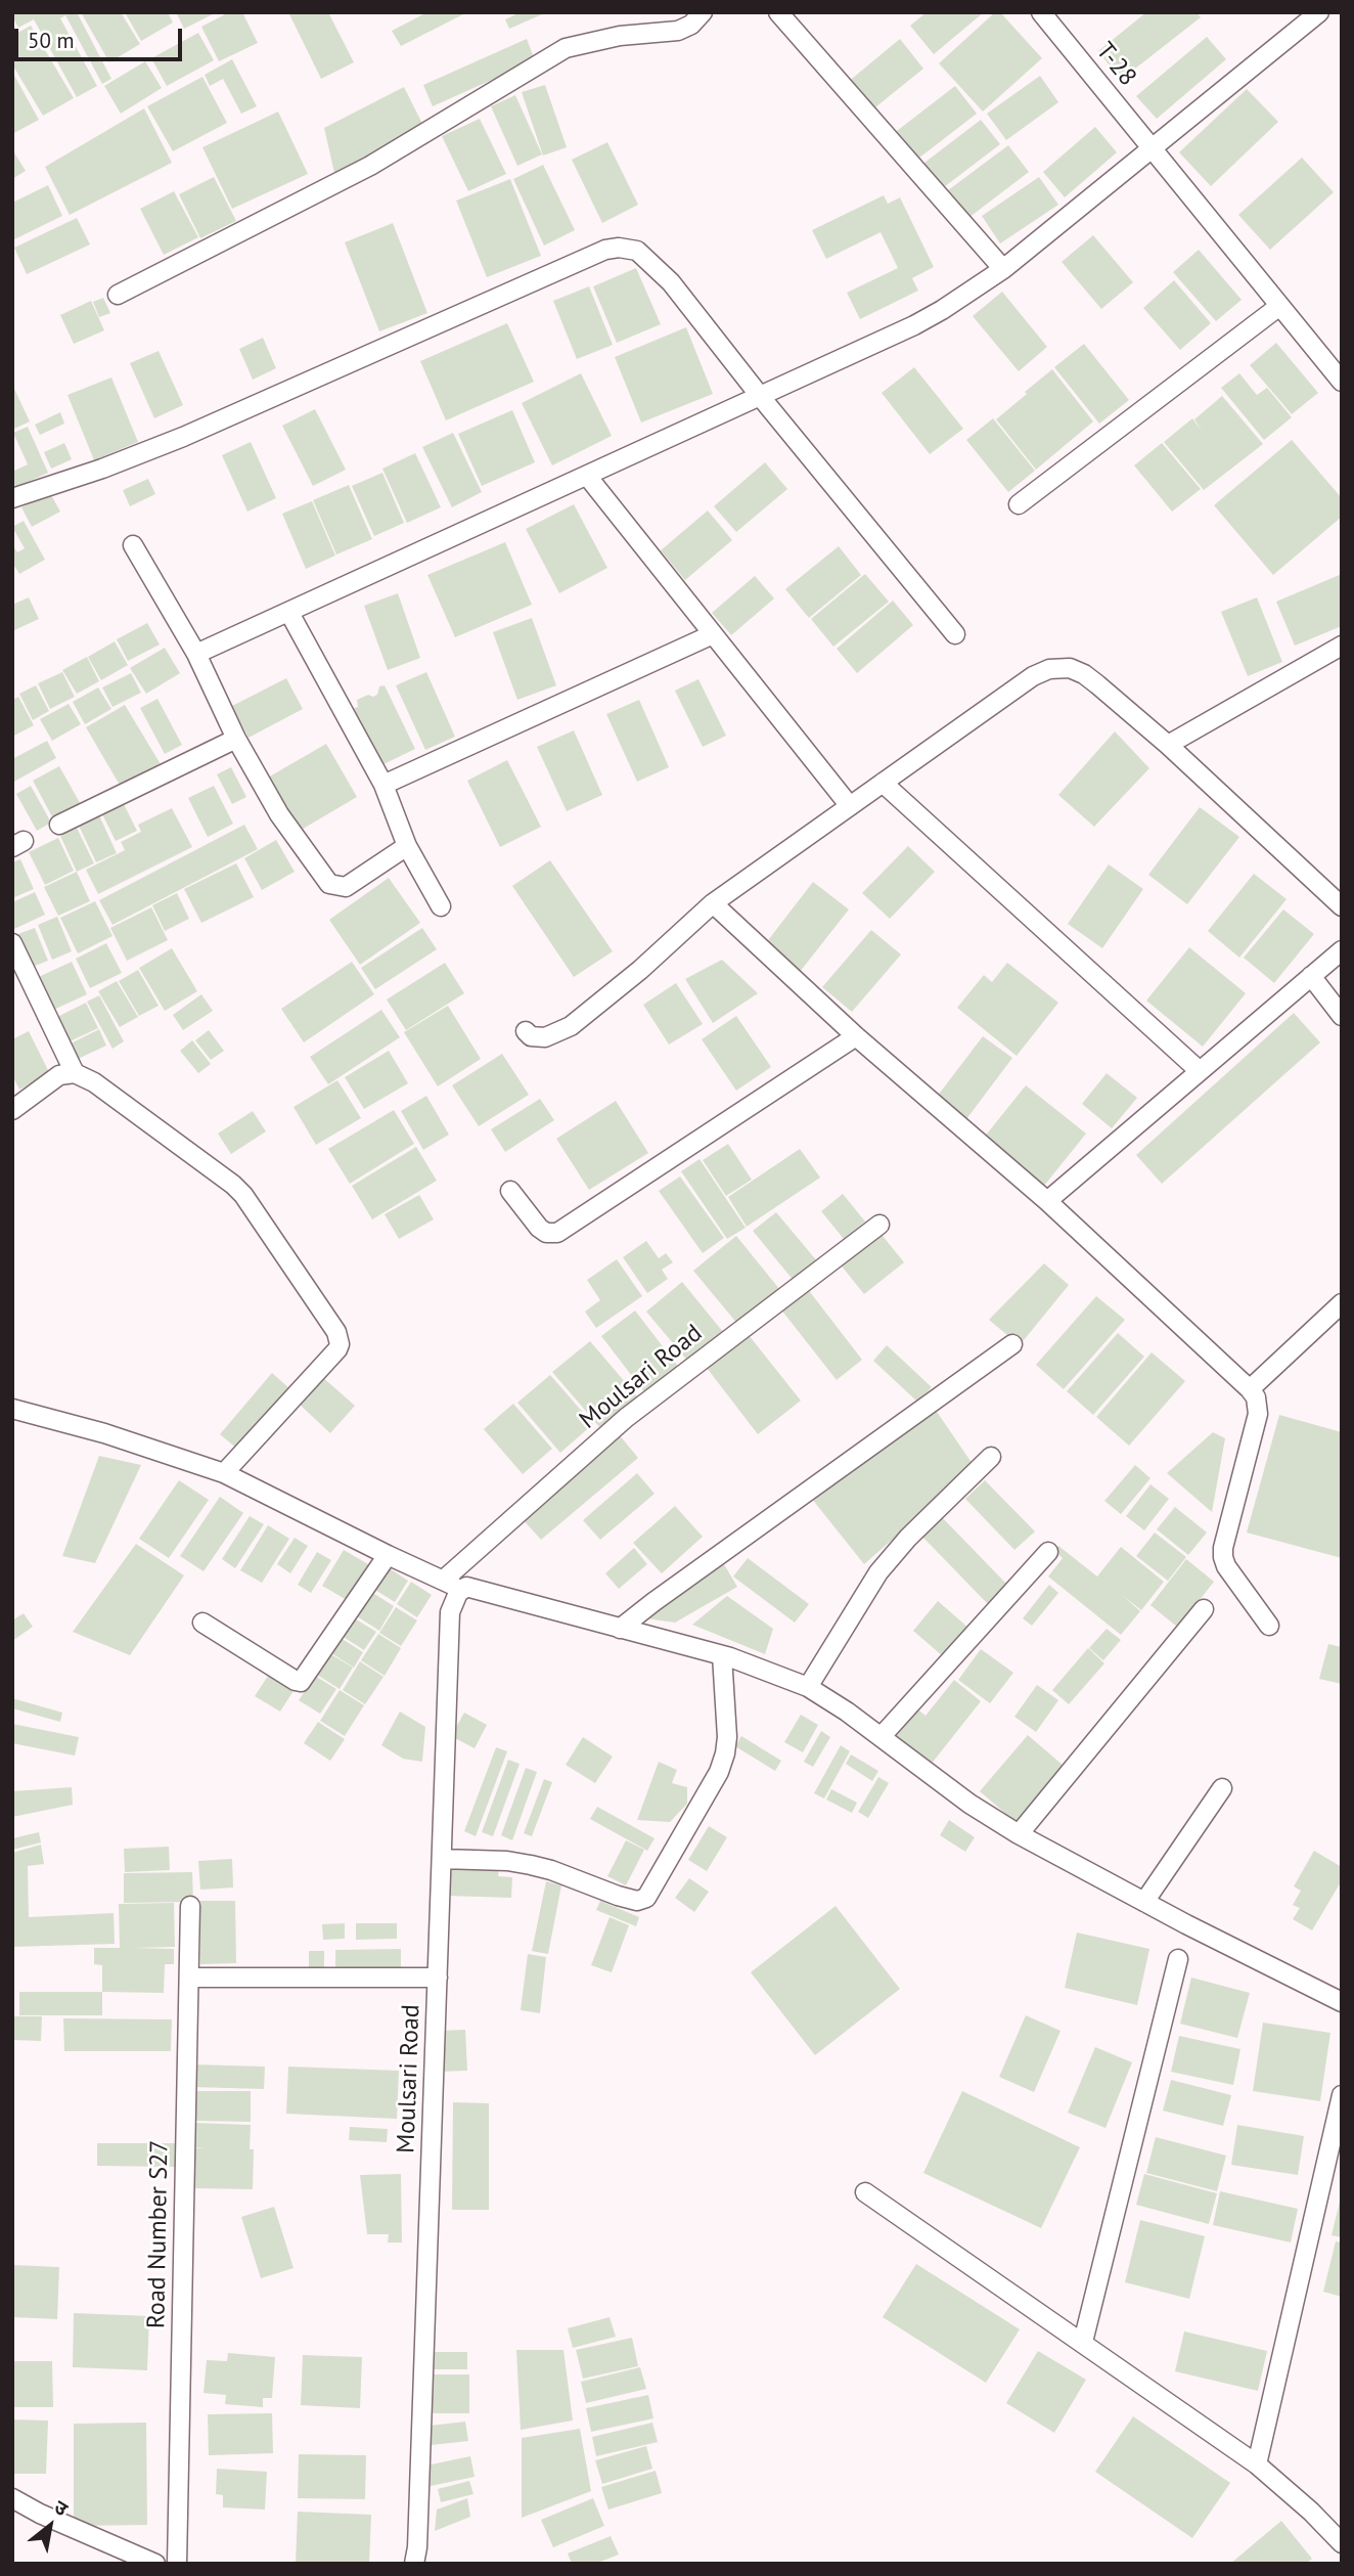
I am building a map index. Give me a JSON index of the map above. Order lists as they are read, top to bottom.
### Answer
{
  "streets": {
    "street": ["T-28", "Moulsari Road", "Road Number S27"]
  },
  "scale_bar": "50 m",
  "north": "top right"
}
